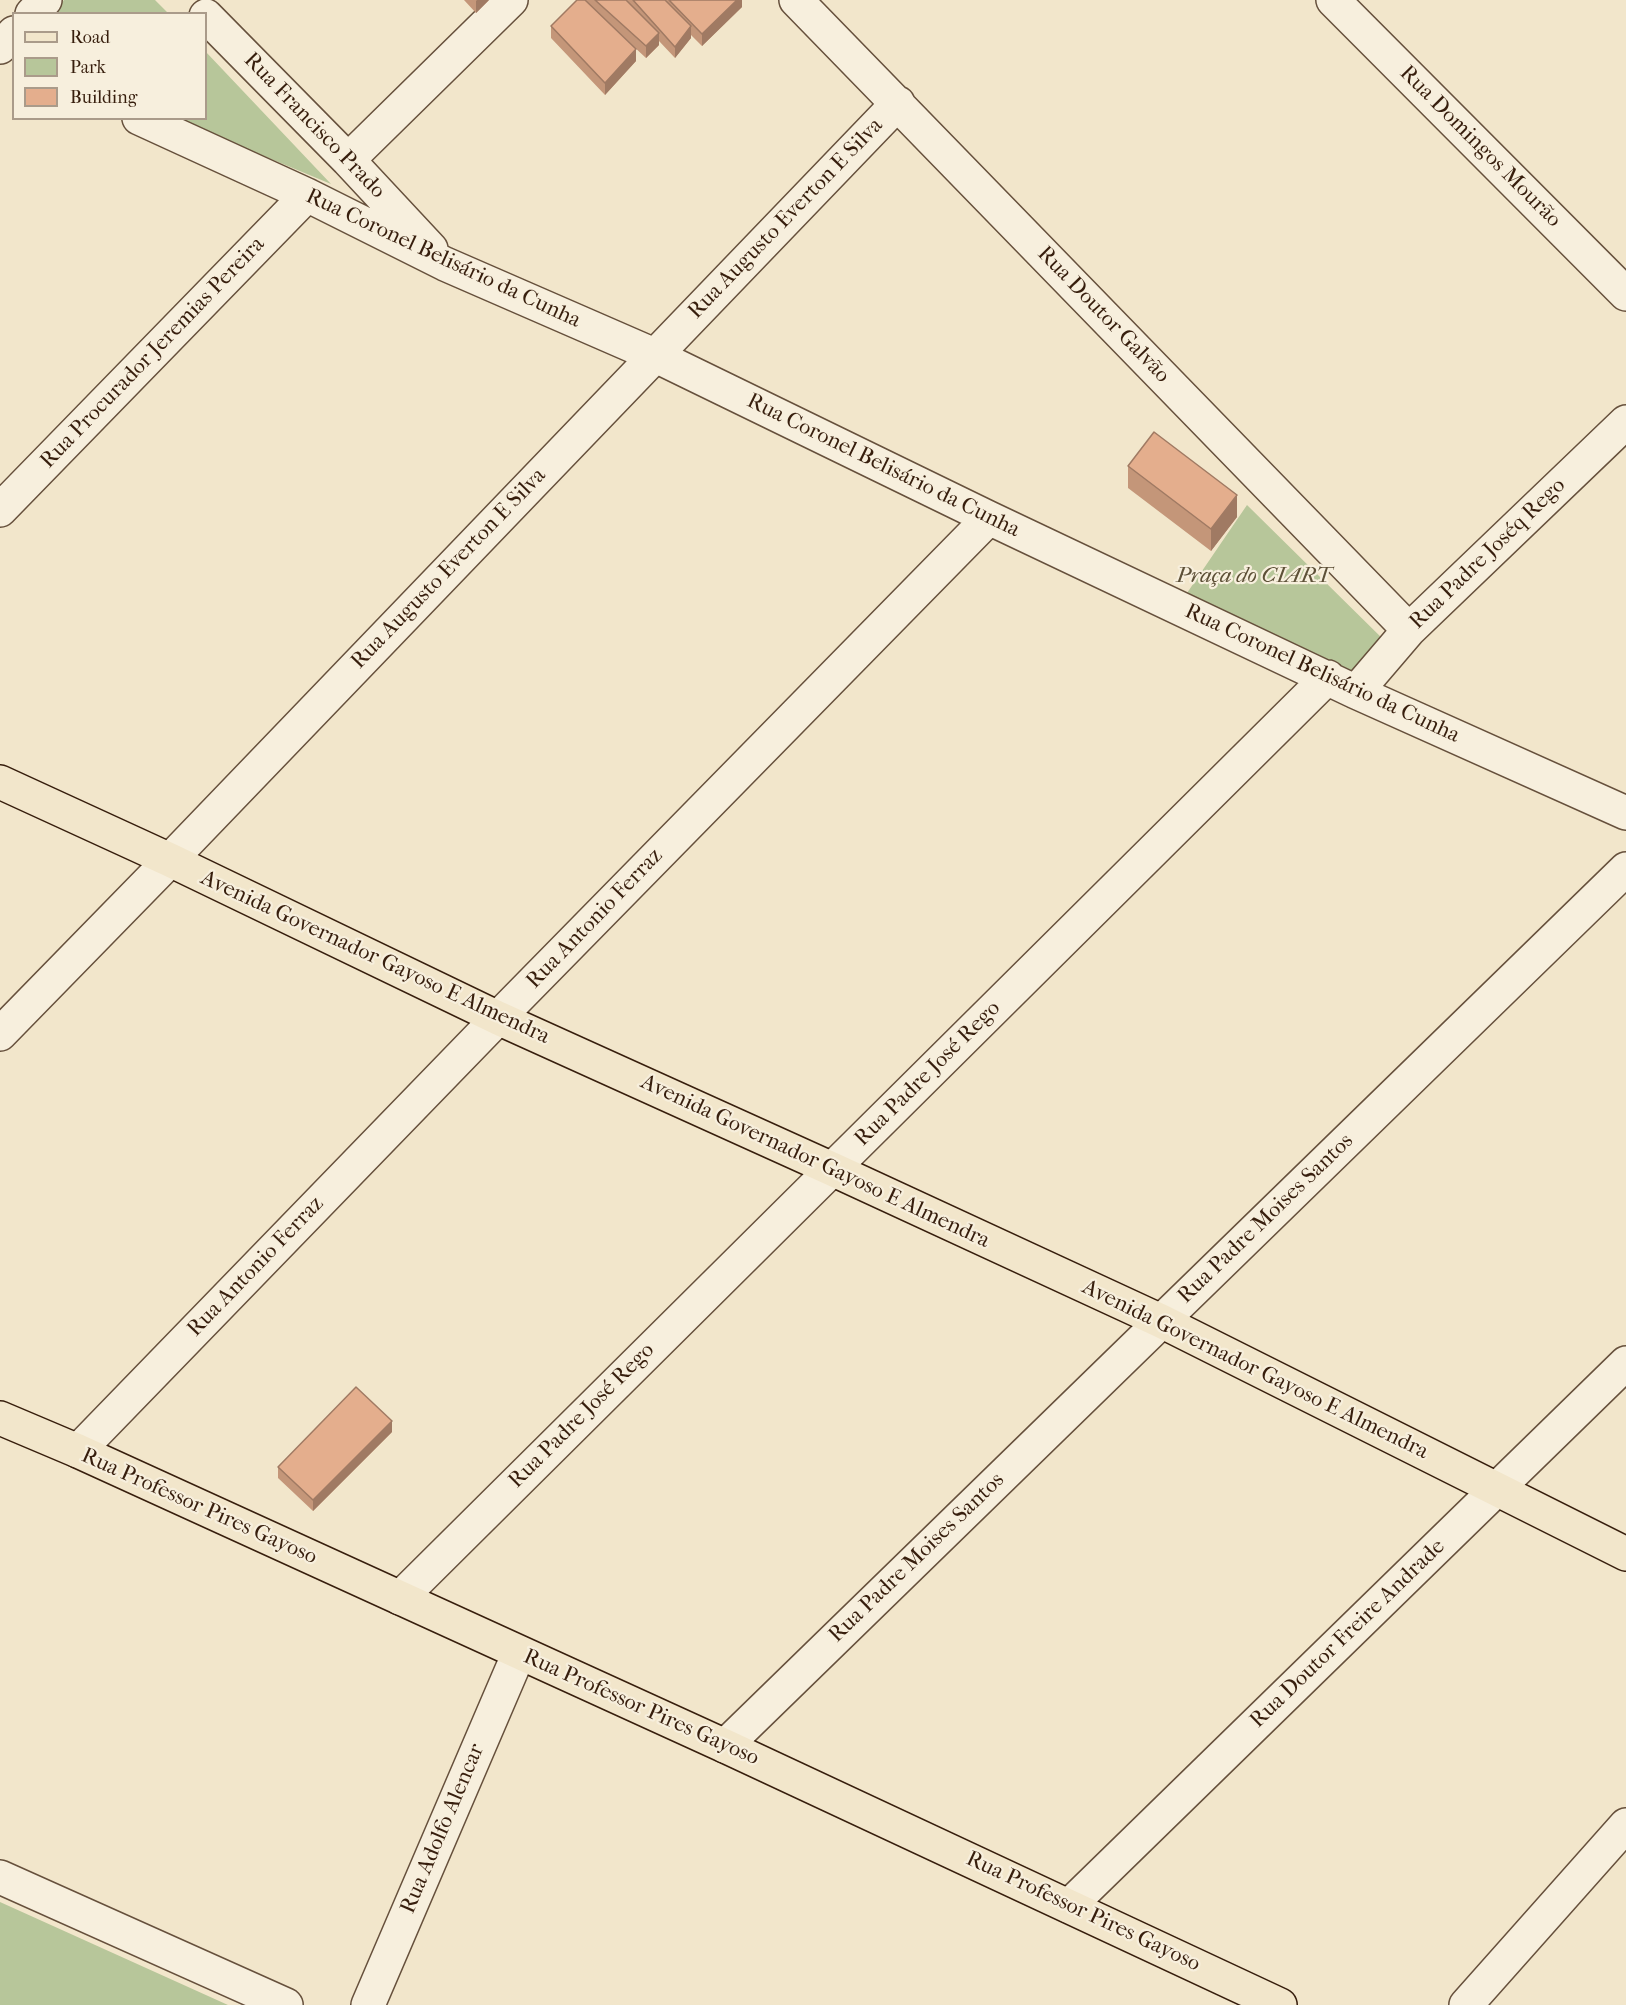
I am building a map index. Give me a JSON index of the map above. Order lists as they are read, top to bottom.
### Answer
{
  "streets": {
    "main road": ["Avenida Governador Gayoso E Almendra", "Rua Professor Pires Gayoso"],
    "street": [
      "Rua Francisco Prado",
      "Rua Domingos Mourão",
      "Rua Augusto Everton E Silva",
      "Rua Coronel Belisário da Cunha",
      "Rua Doutor Galvão",
      "Rua Procurador Jeremias Pereira",
      "Rua Padre Joséq Rego",
      "Rua Antonio Ferraz",
      "Rua Padre José Rego",
      "Rua Padre Moises Santos",
      "Rua Doutor Freire Andrade",
      "Rua Adolfo Alencar"
    ]
  },
  "crossings": [
    ["Rua Francisco Prado", "Rua Coronel Belisário da Cunha"],
    ["Rua Augusto Everton E Silva", "Rua Coronel Belisário da Cunha"],
    ["Rua Augusto Everton E Silva", "Rua Doutor Galvão"],
    ["Rua Augusto Everton E Silva", "Avenida Governador Gayoso E Almendra"],
    ["Rua Coronel Belisário da Cunha", "Rua Procurador Jeremias Pereira"],
    ["Rua Coronel Belisário da Cunha", "Rua Padre Joséq Rego"],
    ["Rua Coronel Belisário da Cunha", "Rua Antonio Ferraz"],
    ["Rua Coronel Belisário da Cunha", "Rua Padre José Rego"],
    ["Rua Doutor Galvão", "Rua Padre Joséq Rego"],
    ["Rua Padre Joséq Rego", "Rua Padre José Rego"],
    ["Rua Antonio Ferraz", "Avenida Governador Gayoso E Almendra"],
    ["Rua Antonio Ferraz", "Rua Professor Pires Gayoso"],
    ["Avenida Governador Gayoso E Almendra", "Rua Padre José Rego"],
    ["Avenida Governador Gayoso E Almendra", "Rua Padre Moises Santos"],
    ["Avenida Governador Gayoso E Almendra", "Rua Doutor Freire Andrade"],
    ["Rua Padre José Rego", "Rua Professor Pires Gayoso"],
    ["Rua Padre Moises Santos", "Rua Professor Pires Gayoso"],
    ["Rua Professor Pires Gayoso", "Rua Doutor Freire Andrade"],
    ["Rua Professor Pires Gayoso", "Rua Adolfo Alencar"]
  ],
  "parks": ["Praça do CIART"],
  "legend": ["Road", "Park", "Building"]
}
